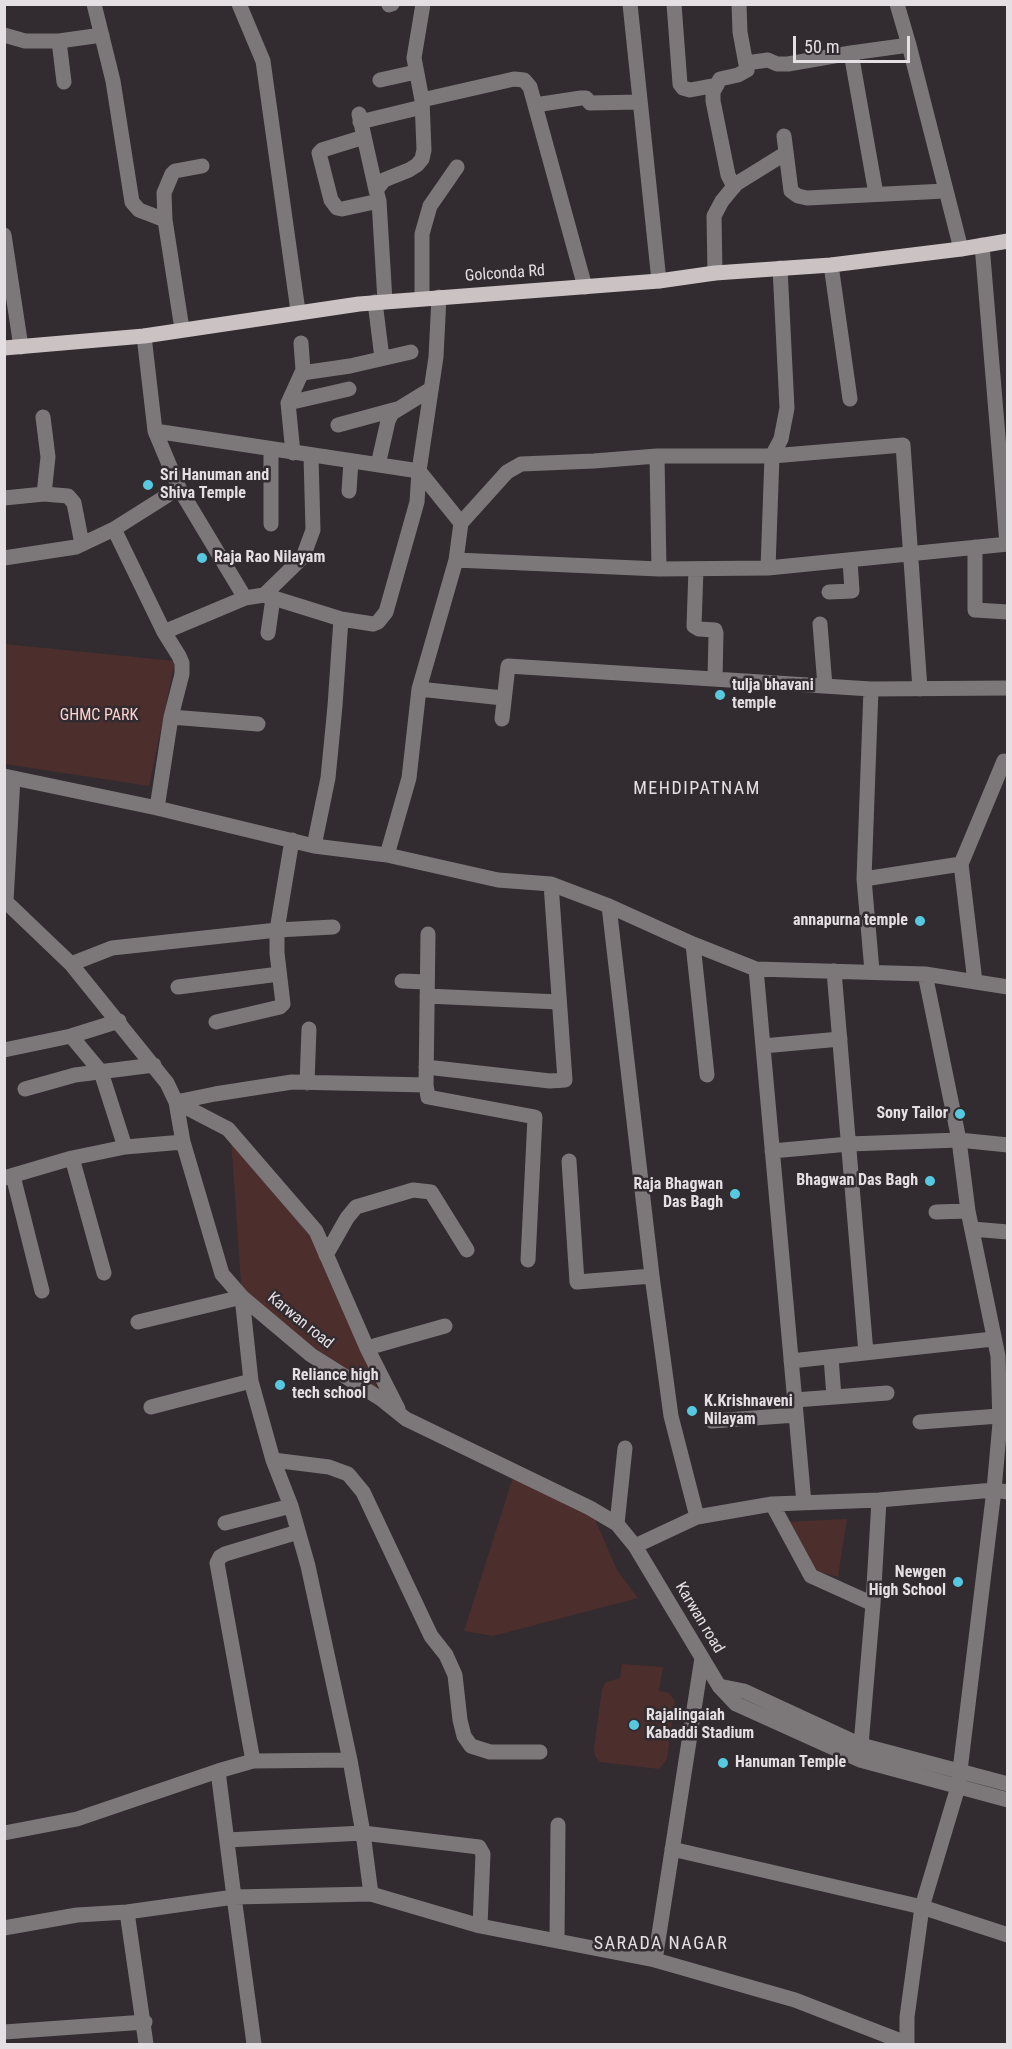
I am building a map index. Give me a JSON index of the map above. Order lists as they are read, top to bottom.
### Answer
{
  "streets": {
    "main road": ["Golconda Rd"],
    "street": ["Karwan road"]
  },
  "districts": ["MEHDIPATNAM", "SARADA NAGAR"],
  "parks": ["GHMC PARK"],
  "places": [
    "Sri Hanuman and Shiva Temple",
    "Raja Rao Nilayam",
    "tulja bhavani temple",
    "annapurna temple",
    "Sony Tailor",
    "Bhagwan Das Bagh",
    "Raja Bhagwan Das Bagh",
    "Reliance high tech school",
    "K.Krishnaveni Nilayam",
    "Newgen High School",
    "Rajalingaiah Kabaddi Stadium",
    "Hanuman Temple"
  ],
  "scale_bar": "50 m"
}
